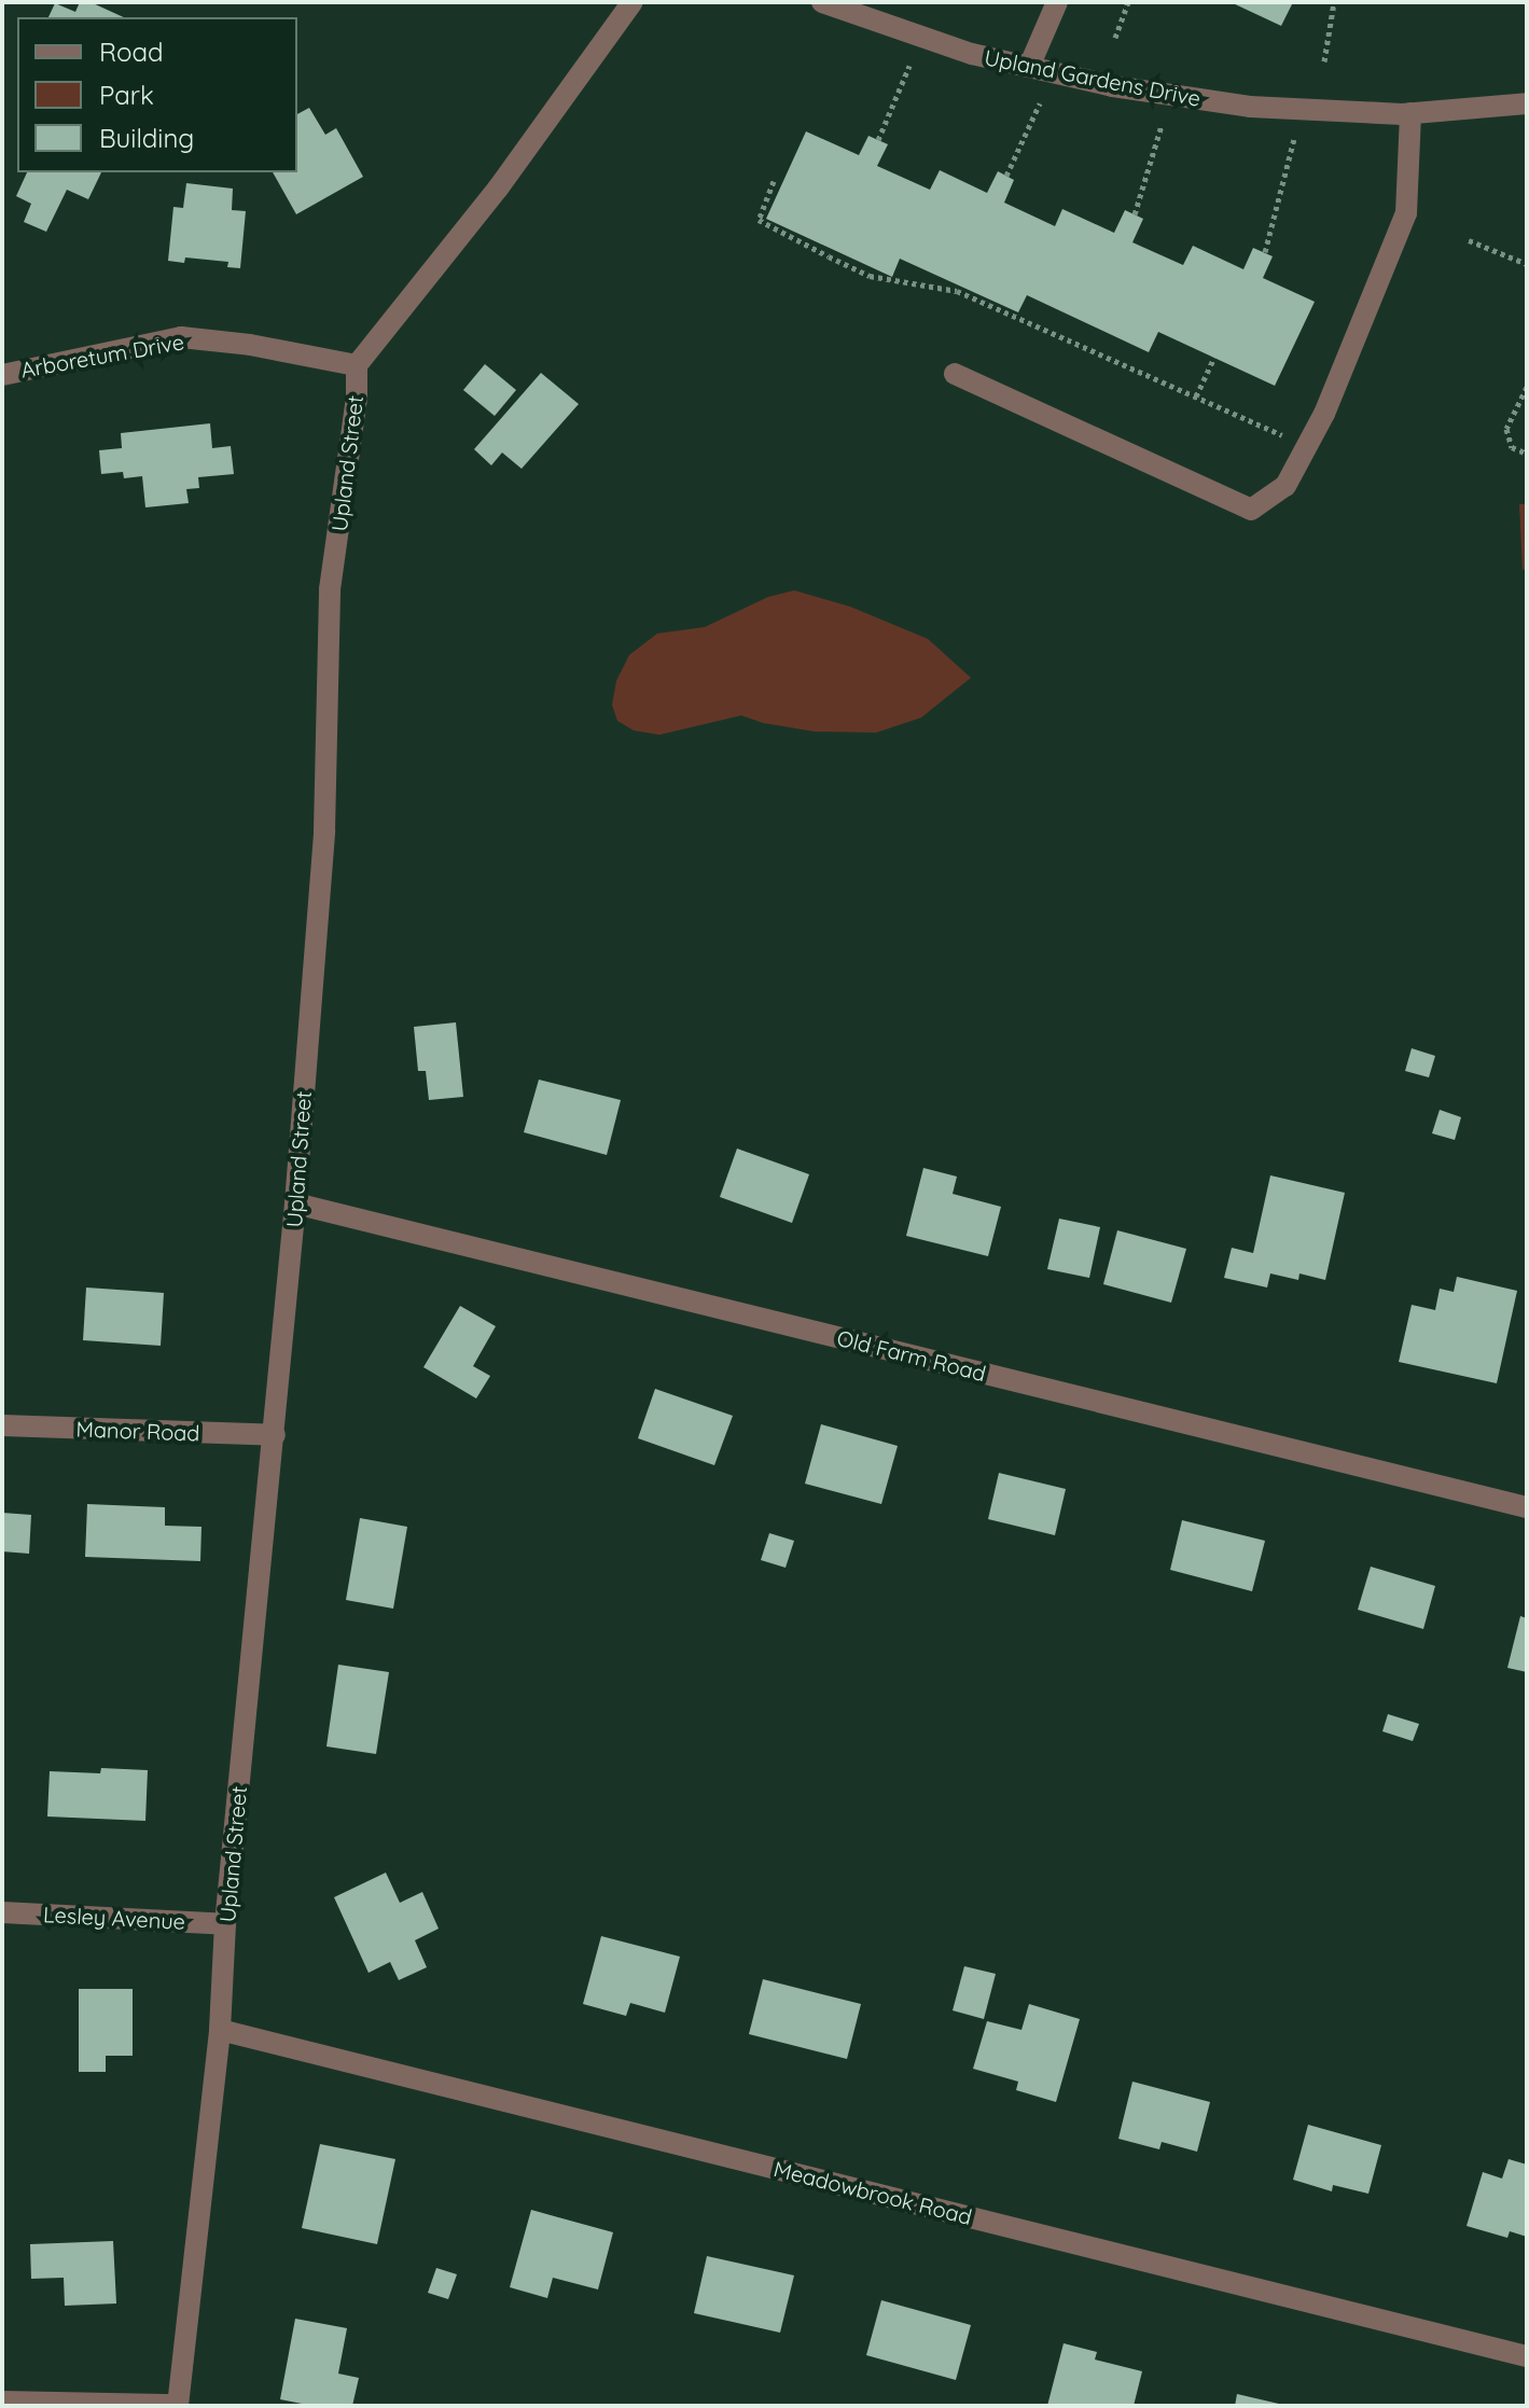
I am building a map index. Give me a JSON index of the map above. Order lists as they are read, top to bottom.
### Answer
{
  "streets": {
    "street": [
      "Upland Gardens Drive",
      "Arboretum Drive",
      "Upland Street",
      "Old Farm Road",
      "Manor Road",
      "Lesley Avenue",
      "Meadowbrook Road"
    ]
  },
  "crossings": [
    ["Arboretum Drive", "Upland Street"],
    ["Upland Street", "Old Farm Road"],
    ["Upland Street", "Manor Road"],
    ["Upland Street", "Lesley Avenue"],
    ["Upland Street", "Meadowbrook Road"]
  ],
  "legend": ["Road", "Park", "Building"]
}
